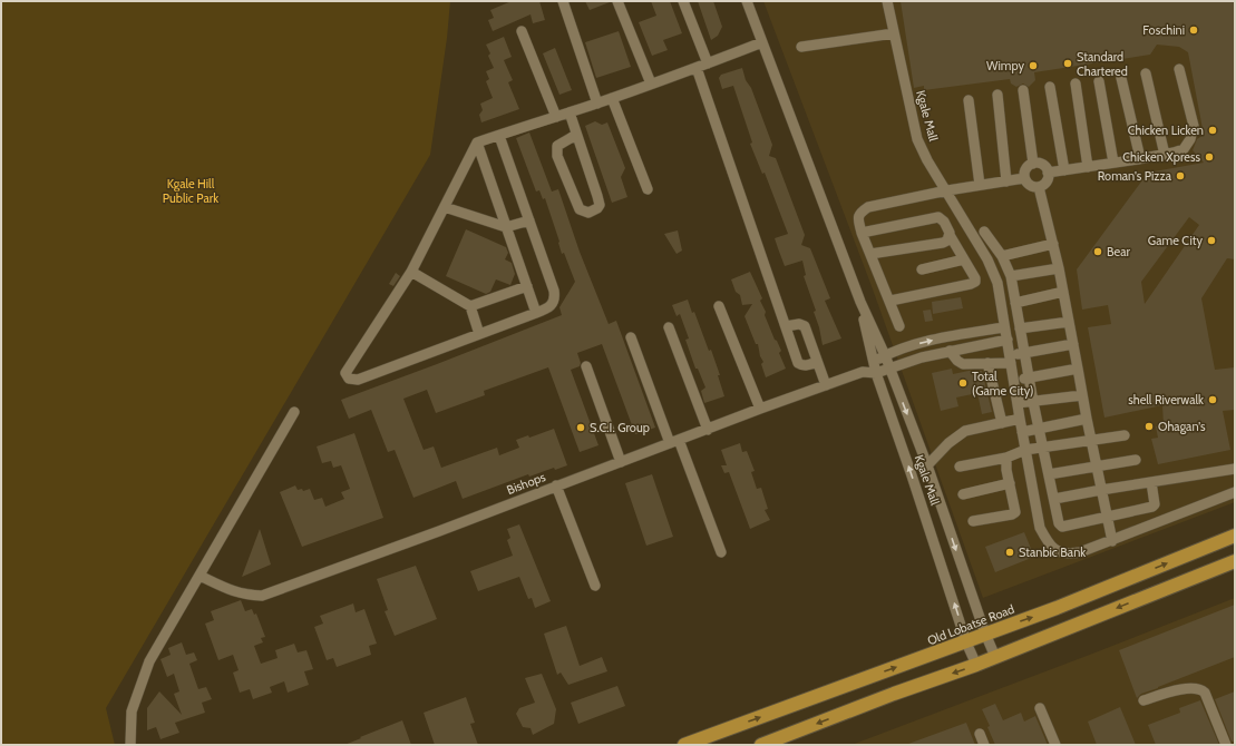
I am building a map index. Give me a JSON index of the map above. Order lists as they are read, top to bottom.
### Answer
{
  "streets": {
    "highway": ["Old Lobatse Road"],
    "street": ["Kgale Mall", "Bishops"]
  },
  "crossings": [
    ["Kgale Mall", "Bishops"],
    ["Kgale Mall", "Old Lobatse Road"]
  ],
  "parks": ["Kgale Hill Public Park"],
  "places": [
    "Foschini",
    "Standard Chartered",
    "Wimpy",
    "Chicken Licken",
    "Chicken Xpress",
    "Roman's Pizza",
    "Game City",
    "Bear",
    "Total (Game City)",
    "shell Riverwalk",
    "Ohagan's",
    "S.C.I. Group",
    "Stanbic Bank"
  ]
}
